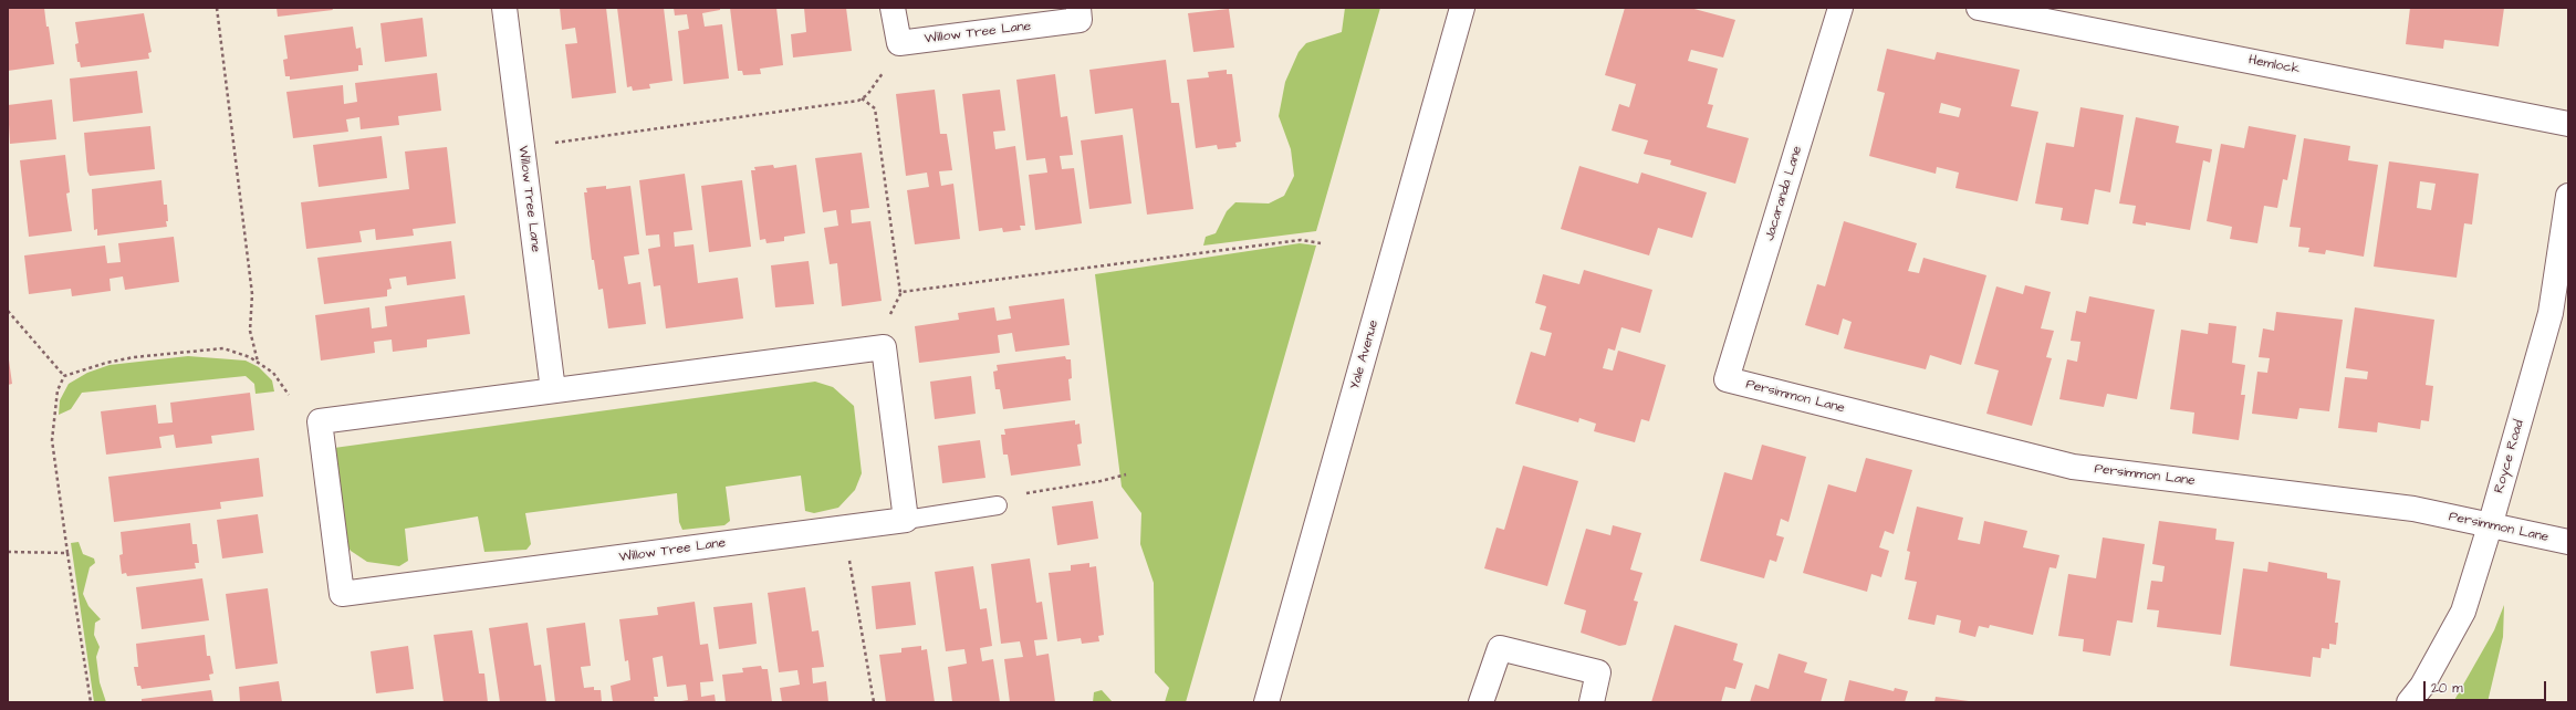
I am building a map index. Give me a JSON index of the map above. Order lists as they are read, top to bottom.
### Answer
{
  "streets": {
    "street": [
      "Willow Tree Lane",
      "Hemlock",
      "Jacaranda Lane",
      "Yale Avenue",
      "Persimmon Lane",
      "Royce Road"
    ]
  },
  "crossings": [
    ["Jacaranda Lane", "Persimmon Lane"],
    ["Persimmon Lane", "Royce Road"]
  ],
  "scale_bar": "20 m"
}
